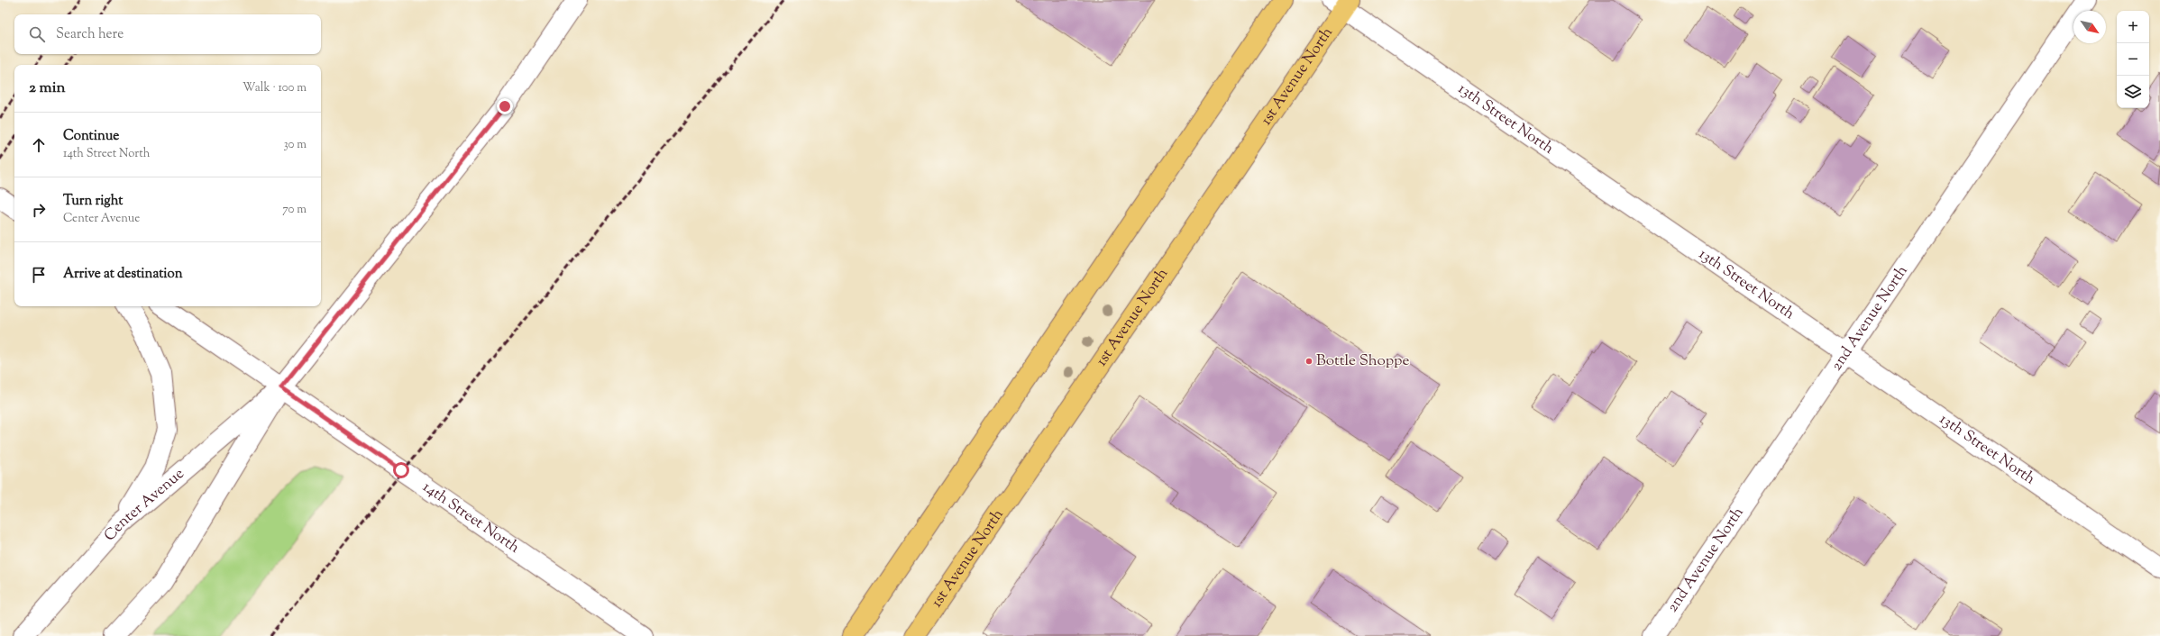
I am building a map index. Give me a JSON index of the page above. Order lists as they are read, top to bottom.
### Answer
{
  "streets": {
    "main road": ["1st Avenue North"],
    "street": [
      "13th Street North",
      "2nd Avenue North",
      "Center Avenue",
      "14th Street North"
    ]
  },
  "crossings": [
    ["1st Avenue North", "13th Street North"],
    ["13th Street North", "2nd Avenue North"],
    ["Center Avenue", "14th Street North"]
  ],
  "places": ["Bottle Shoppe"],
  "north": "bottom right",
  "page": {
    "map_buttons": ["+", "−"],
    "search": "Search here",
    "heading": ["2 min", "Walk · 100 m"],
    "list": [
      ["Continue", "14th Street North", "30 m"],
      ["Turn right", "Center Avenue", "70 m"],
      "Arrive at destination"
    ]
  }
}
